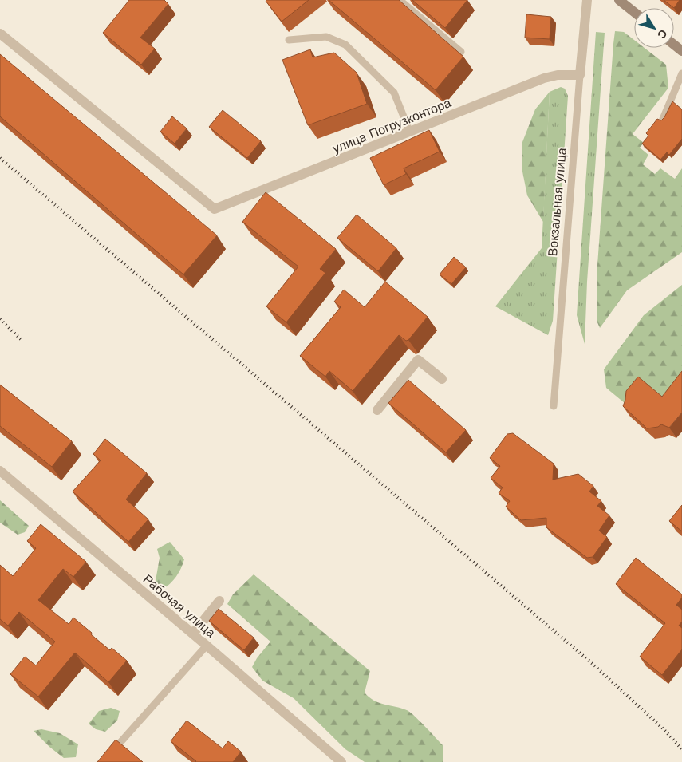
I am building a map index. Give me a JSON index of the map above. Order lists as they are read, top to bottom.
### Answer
{
  "streets": {
    "street": ["улица Погрузконтора", "Вокзальная улица", "Рабочая улица"]
  },
  "crossings": [
    ["улица Погрузконтора", "Вокзальная улица"]
  ],
  "north": "bottom right"
}
